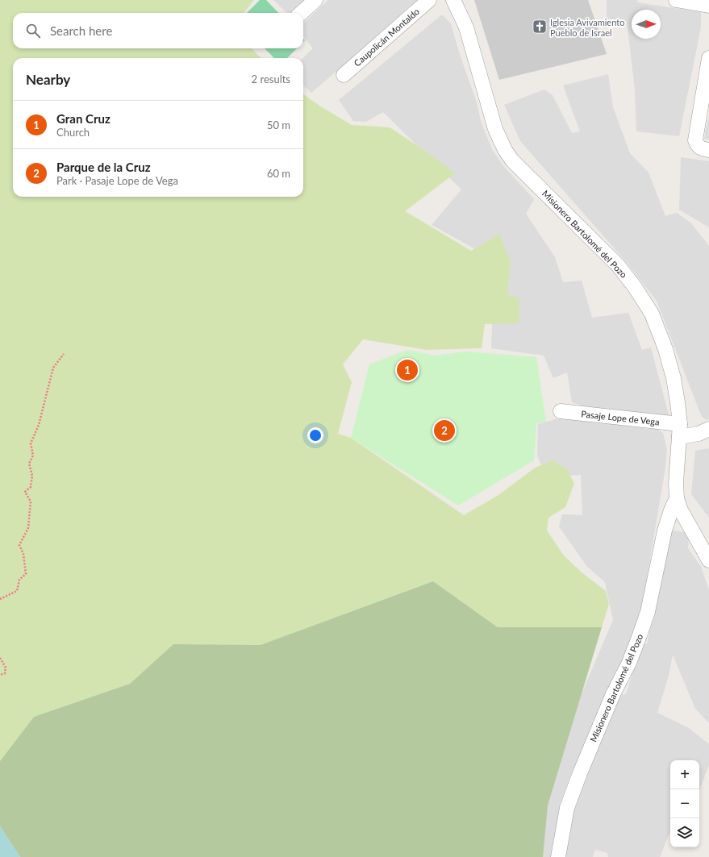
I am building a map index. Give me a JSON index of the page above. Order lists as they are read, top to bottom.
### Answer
{
  "streets": {
    "street": ["Caupolicán Montaldo", "Misionero Bartolomé del Pozo", "Pasaje Lope de Vega"]
  },
  "crossings": [
    ["Misionero Bartolomé del Pozo", "Pasaje Lope de Vega"]
  ],
  "places": {
    "church": ["Iglesia Avivamiento Pueblo de Israel"]
  },
  "north": "right",
  "page": {
    "search": "Search here",
    "heading": ["Nearby", "2 results"],
    "list": [
      {
        "mark": "1",
        "name": "Gran Cruz",
        "note": "Church",
        "value": "50 m"
      },
      {
        "mark": "2",
        "name": "Parque de la Cruz",
        "note": "Park · Pasaje Lope de Vega",
        "value": "60 m"
      }
    ],
    "pins": ["1", "2"],
    "map_buttons": ["+", "−"]
  }
}
